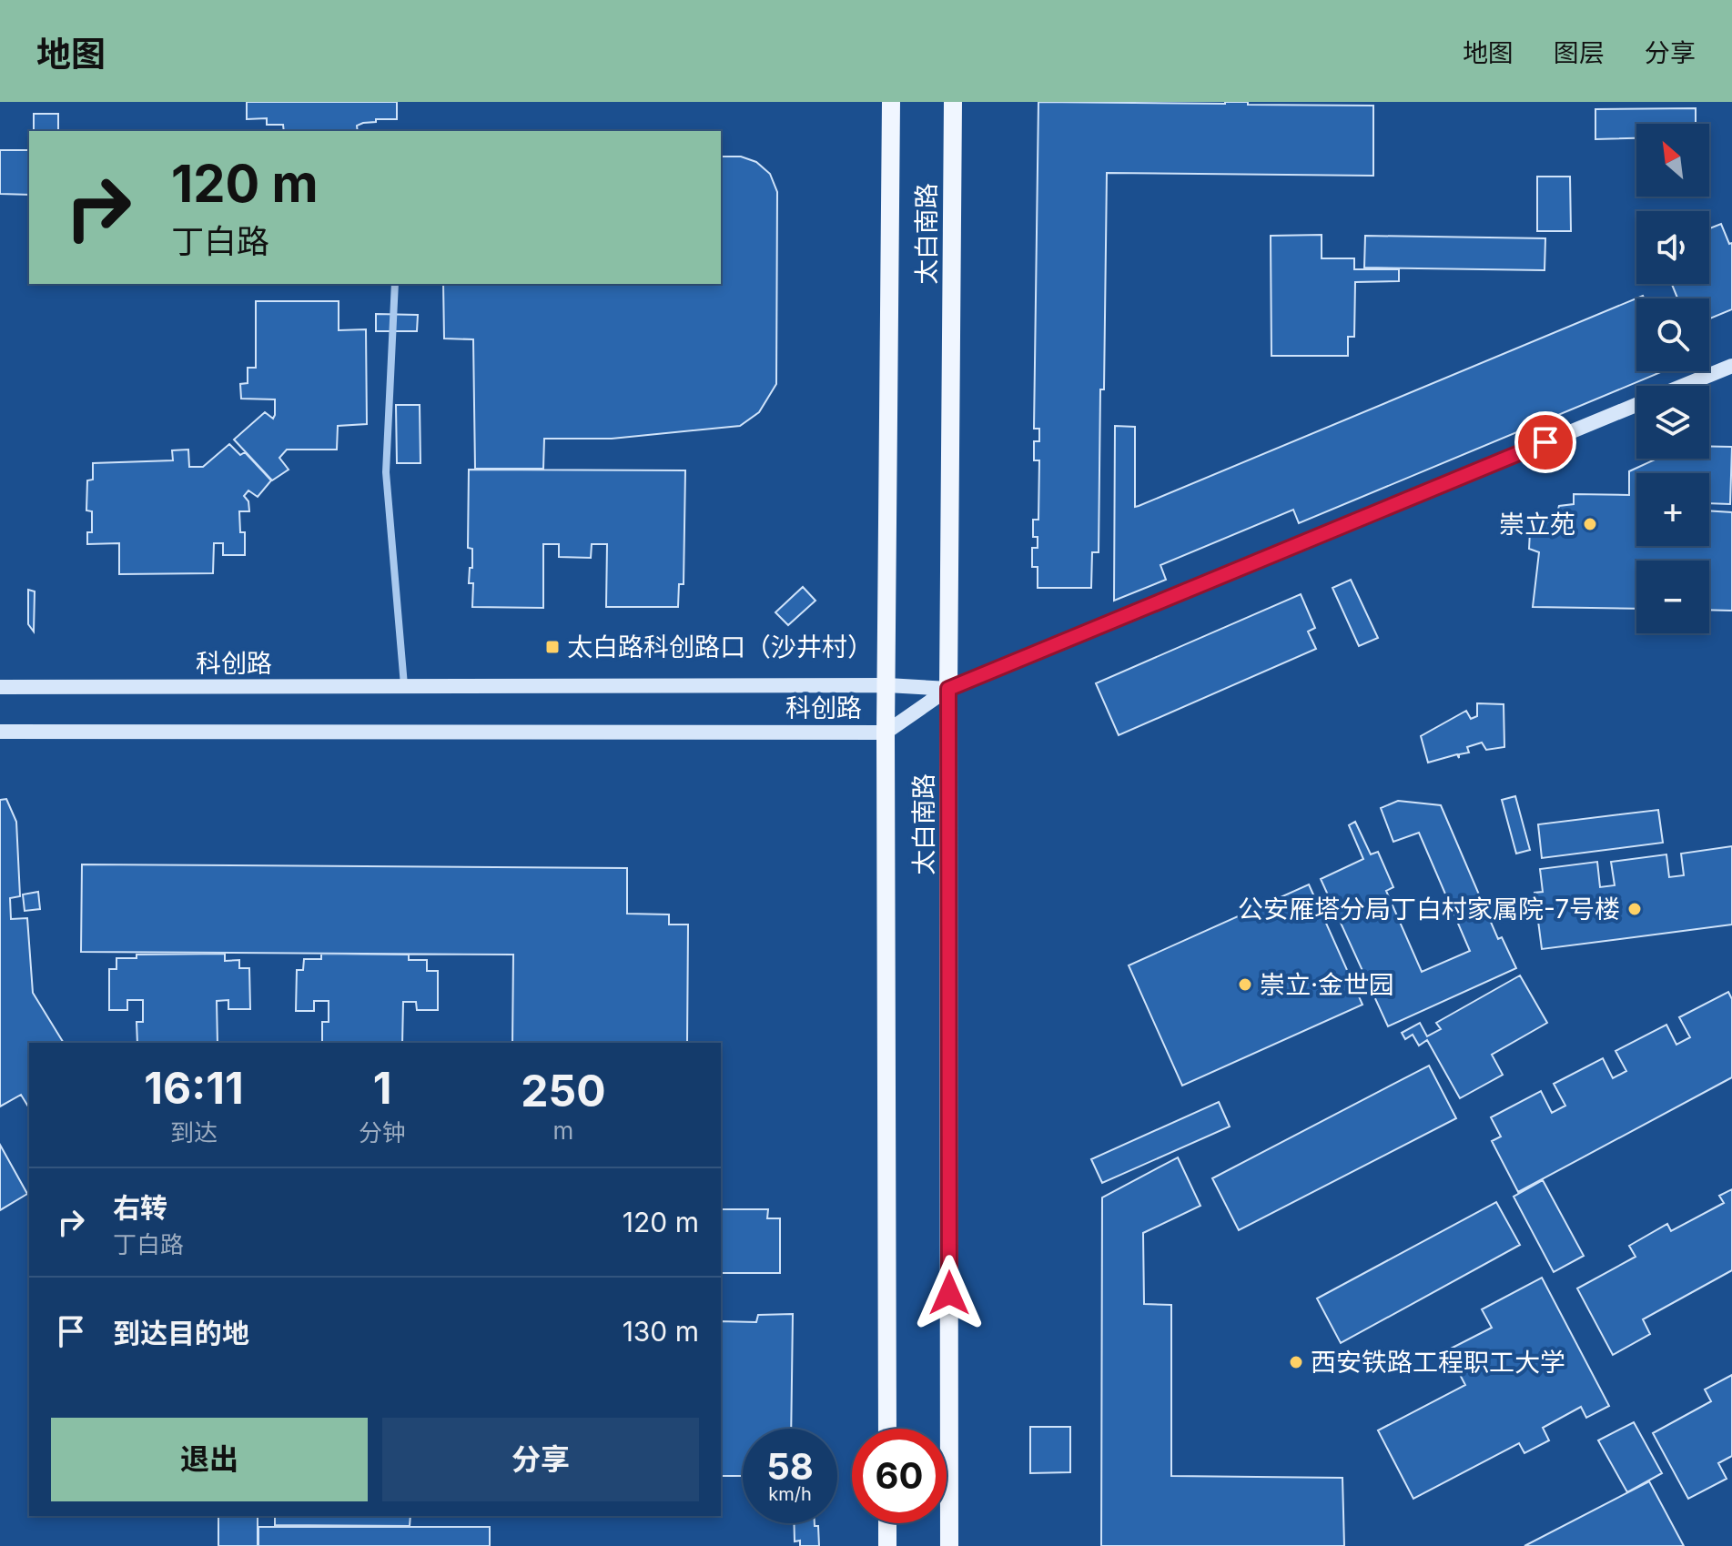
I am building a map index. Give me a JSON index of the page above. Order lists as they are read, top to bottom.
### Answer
{
  "streets": {
    "main road": ["太白南路"],
    "street": ["科创路"]
  },
  "crossings": [
    ["太白南路", "科创路"]
  ],
  "places": {
    "other": [
      "崇立苑",
      "公安雁塔分局丁白村家属院-7号楼",
      "崇立·金世园",
      "西安铁路工程职工大学"
    ],
    "transit": ["太白路科创路口（沙井村）"]
  },
  "north": "top left",
  "page": {
    "header": "地图",
    "nav": ["地图", "图层", "分享"],
    "map_buttons": ["+", "−"],
    "turn": ["120 m", "丁白路"],
    "eta": [
      "16:11",
      "到达",
      "1",
      "分钟",
      "250",
      "m"
    ],
    "list": [
      {
        "name": "右转",
        "note": "丁白路",
        "value": "120 m"
      },
      {
        "name": "到达目的地",
        "value": "130 m"
      }
    ],
    "buttons": ["退出", "分享"],
    "speed": "58 km/h",
    "limit": "60"
  }
}
